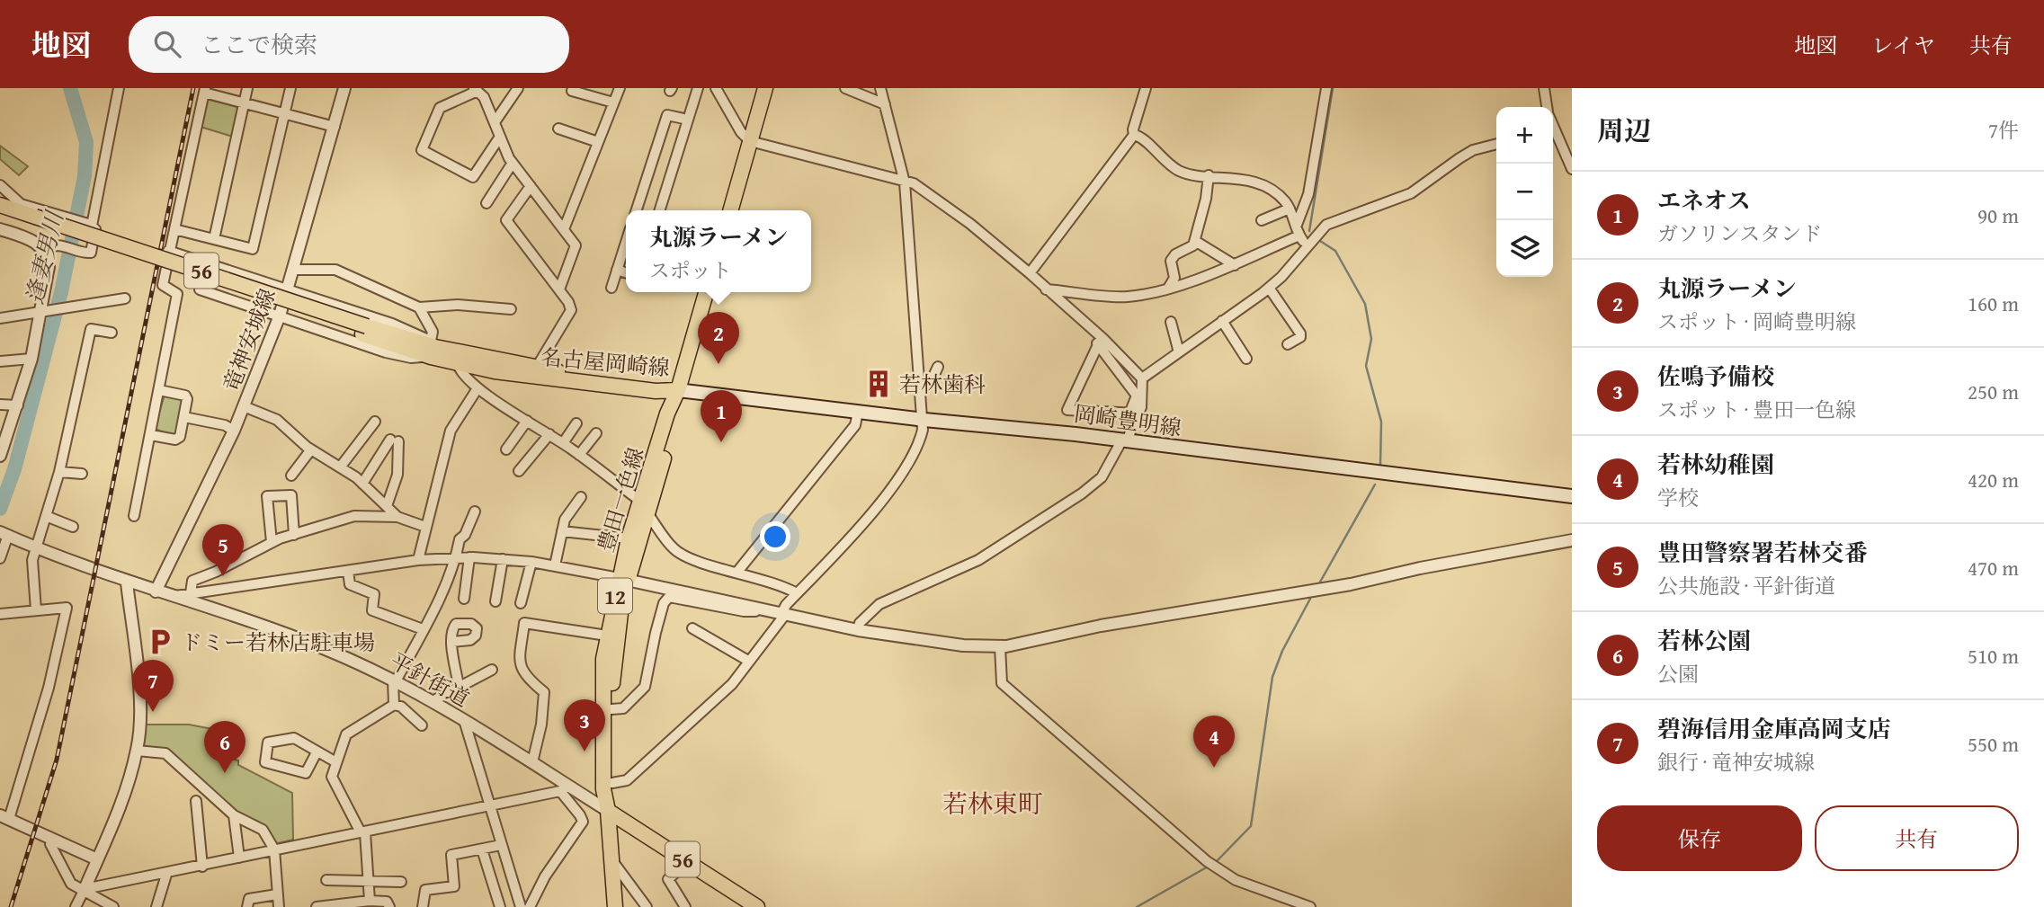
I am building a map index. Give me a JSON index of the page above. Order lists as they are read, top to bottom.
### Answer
{
  "streets": {
    "main road": [
      "56",
      "名古屋岡崎線",
      "岡崎豊明線",
      "豊田一色線",
      "12"
    ],
    "street": ["竜神安城線", "平針街道"]
  },
  "crossings": [
    ["56", "豊田一色線"],
    ["56", "平針街道"],
    ["竜神安城線", "平針街道"],
    ["名古屋岡崎線", "岡崎豊明線"],
    ["名古屋岡崎線", "豊田一色線"],
    ["岡崎豊明線", "豊田一色線"],
    ["豊田一色線", "平針街道"]
  ],
  "districts": ["若林東町"],
  "water": ["逢妻男川"],
  "places": {
    "building": ["若林歯科"],
    "parking": ["ドミー若林店駐車場"]
  },
  "page": {
    "header": "地図",
    "search": "ここで検索",
    "nav": ["地図", "レイヤ", "共有"],
    "heading": ["周辺", "7件"],
    "map_buttons": ["+", "−"],
    "list": [
      {
        "mark": "1",
        "name": "エネオス",
        "note": "ガソリンスタンド",
        "value": "90 m"
      },
      {
        "mark": "2",
        "name": "丸源ラーメン",
        "note": "スポット · 岡崎豊明線",
        "value": "160 m"
      },
      {
        "mark": "3",
        "name": "佐鳴予備校",
        "note": "スポット · 豊田一色線",
        "value": "250 m"
      },
      {
        "mark": "4",
        "name": "若林幼稚園",
        "note": "学校",
        "value": "420 m"
      },
      {
        "mark": "5",
        "name": "豊田警察署若林交番",
        "note": "公共施設 · 平針街道",
        "value": "470 m"
      },
      {
        "mark": "6",
        "name": "若林公園",
        "note": "公園",
        "value": "510 m"
      },
      {
        "mark": "7",
        "name": "碧海信用金庫高岡支店",
        "note": "銀行 · 竜神安城線",
        "value": "550 m"
      }
    ],
    "popup": ["丸源ラーメン", "スポット"],
    "pins": [
      "2",
      "1",
      "5",
      "7",
      "3",
      "4",
      "6"
    ],
    "buttons": ["保存", "共有"]
  }
}
